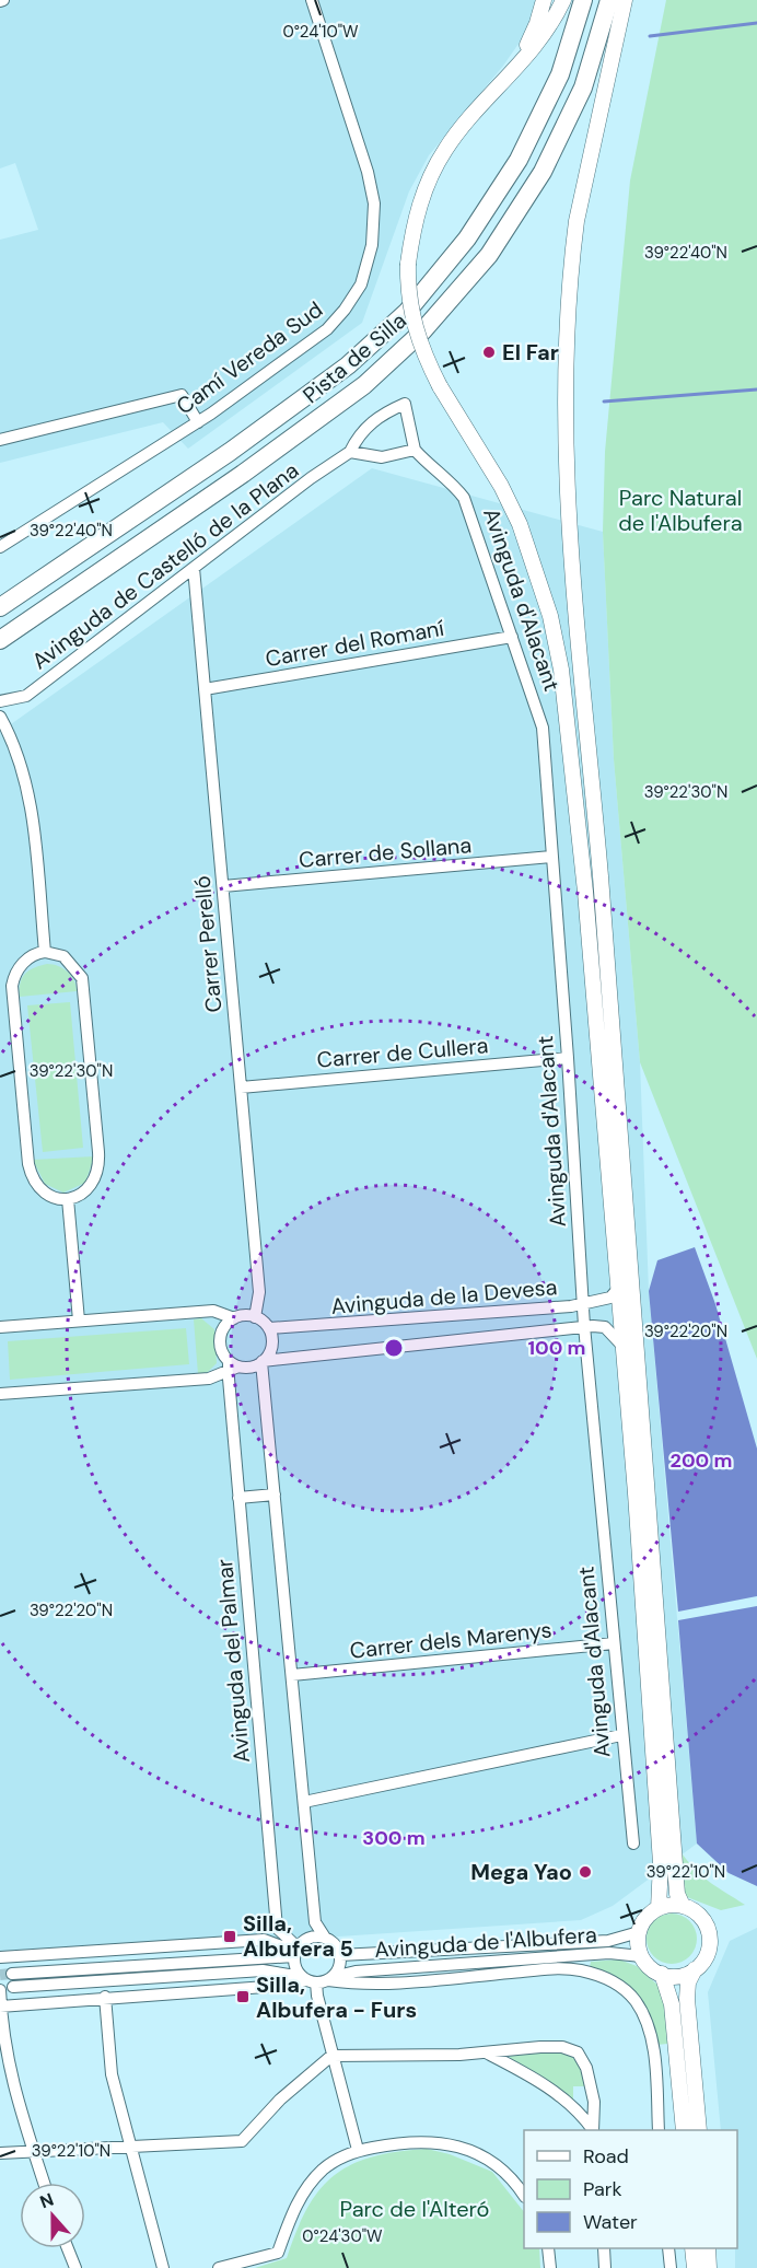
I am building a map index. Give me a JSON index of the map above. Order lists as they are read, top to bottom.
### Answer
{
  "streets": {
    "highway": ["Pista de Silla"],
    "main road": ["Avinguda d'Alacant"],
    "street": [
      "Camí Vereda Sud",
      "Avinguda de Castelló de la Plana",
      "Carrer del Romaní",
      "Carrer de Sollana",
      "Carrer Perelló",
      "Carrer de Cullera",
      "Avinguda de la Devesa",
      "Carrer dels Marenys",
      "Avinguda del Palmar",
      "Avinguda de l'Albufera"
    ]
  },
  "crossings": [
    ["Avinguda de Castelló de la Plana", "Carrer Perelló"],
    ["Avinguda d'Alacant", "Carrer del Romaní"],
    ["Avinguda d'Alacant", "Carrer de Sollana"],
    ["Avinguda d'Alacant", "Carrer de Cullera"],
    ["Avinguda d'Alacant", "Avinguda de la Devesa"],
    ["Avinguda d'Alacant", "Carrer dels Marenys"],
    ["Avinguda d'Alacant", "Avinguda de l'Albufera"],
    ["Carrer del Romaní", "Carrer Perelló"],
    ["Carrer de Sollana", "Carrer Perelló"],
    ["Carrer Perelló", "Carrer de Cullera"],
    ["Carrer Perelló", "Avinguda de la Devesa"],
    ["Carrer Perelló", "Avinguda del Palmar"],
    ["Avinguda de la Devesa", "Avinguda del Palmar"],
    ["Avinguda del Palmar", "Avinguda de l'Albufera"]
  ],
  "parks": ["Parc Natural de l'Albufera", "Parc de l'Alteró"],
  "places": {
    "other": ["El Far", "Mega Yao"],
    "transit": ["Silla, Albufera 5", "Silla, Albufera - Furs"]
  },
  "legend": ["Road", "Park", "Water"],
  "north": "top",
  "coordinates": [
    "0°24'10\"W",
    "39°22'40\"N",
    "39°22'30\"N",
    "39°22'20\"N",
    "39°22'10\"N",
    "0°24'30\"W"
  ],
  "rings": ["100 m", "200 m", "300 m"]
}
